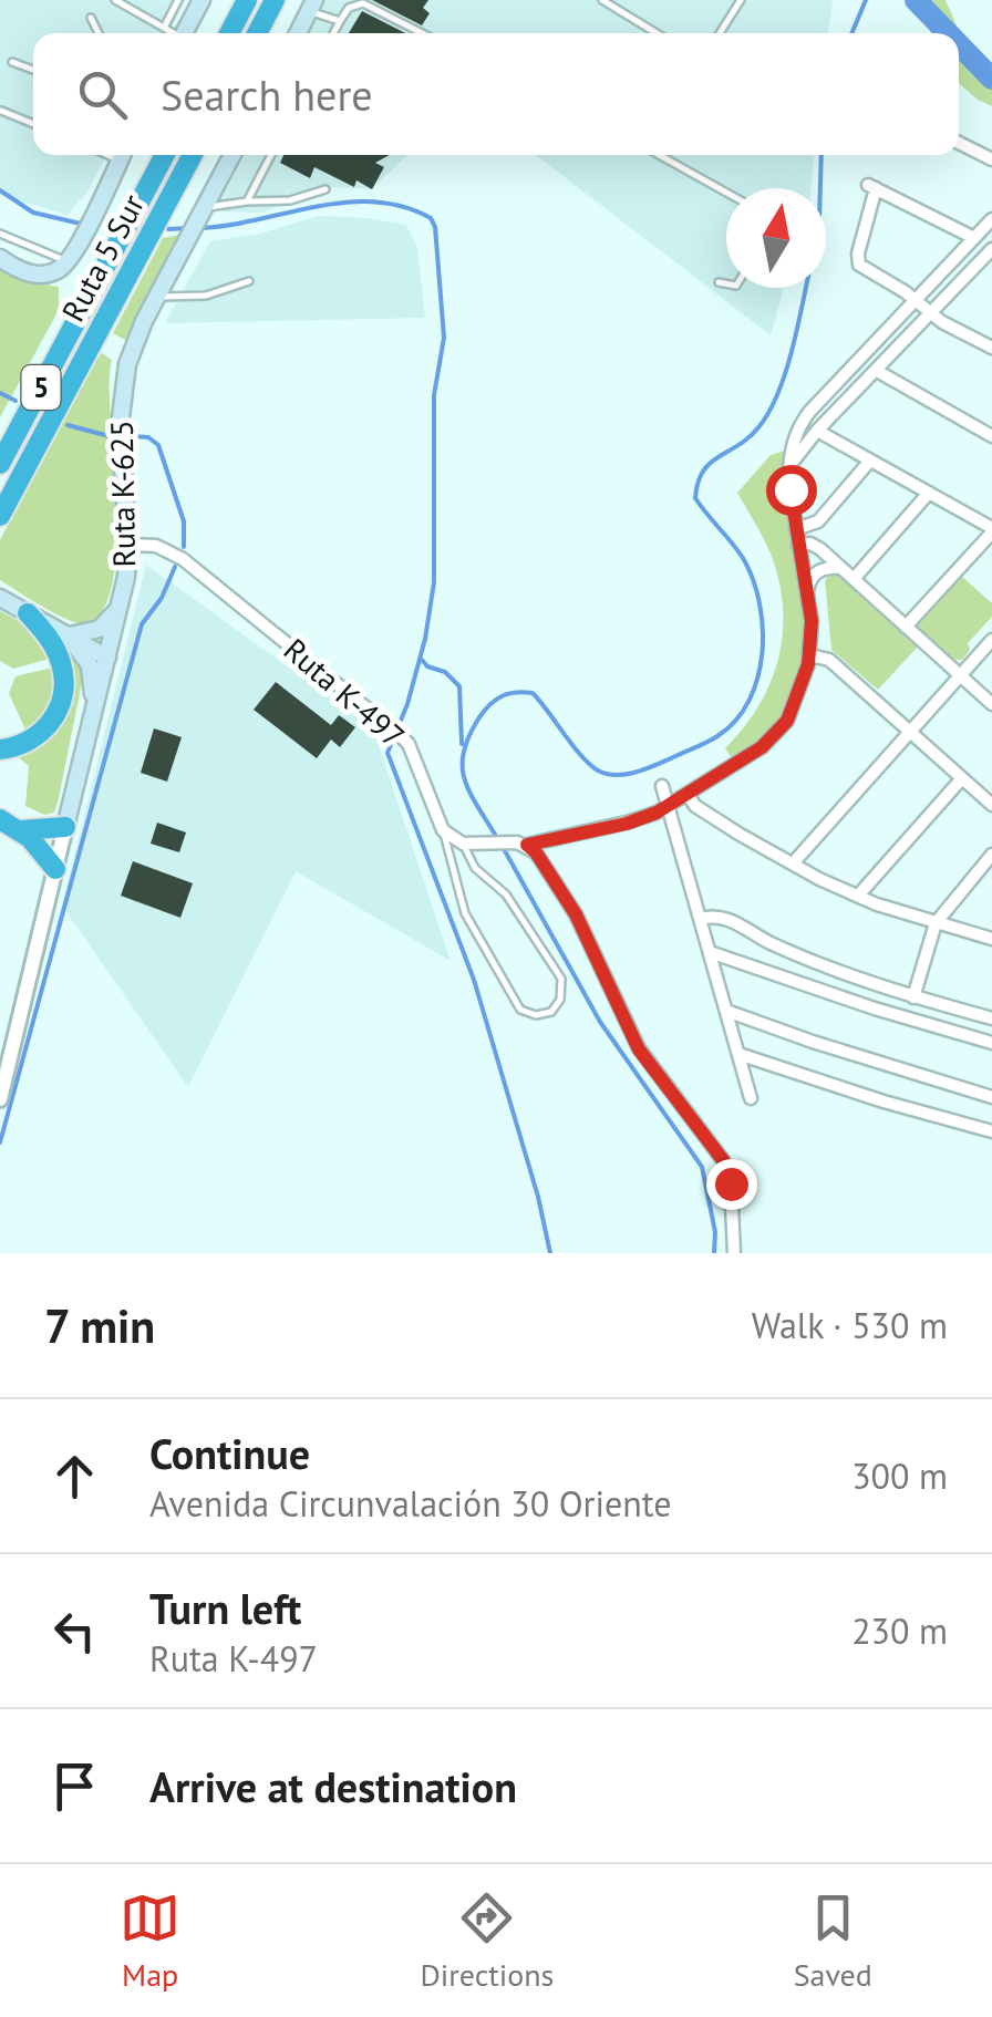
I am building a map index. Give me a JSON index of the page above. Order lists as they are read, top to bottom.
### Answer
{
  "streets": {
    "highway": ["Ruta 5 Sur", "5"],
    "main road": ["Ruta K-625"],
    "street": ["Ruta K-497"]
  },
  "crossings": [
    ["Ruta K-625", "Ruta K-497"]
  ],
  "north": "top",
  "page": {
    "search": "Search here",
    "heading": ["7 min", "Walk · 530 m"],
    "list": [
      ["Continue", "Avenida Circunvalación 30 Oriente", "300 m"],
      ["Turn left", "Ruta K-497", "230 m"],
      "Arrive at destination"
    ],
    "nav": ["Map", "Directions", "Saved"]
  }
}
